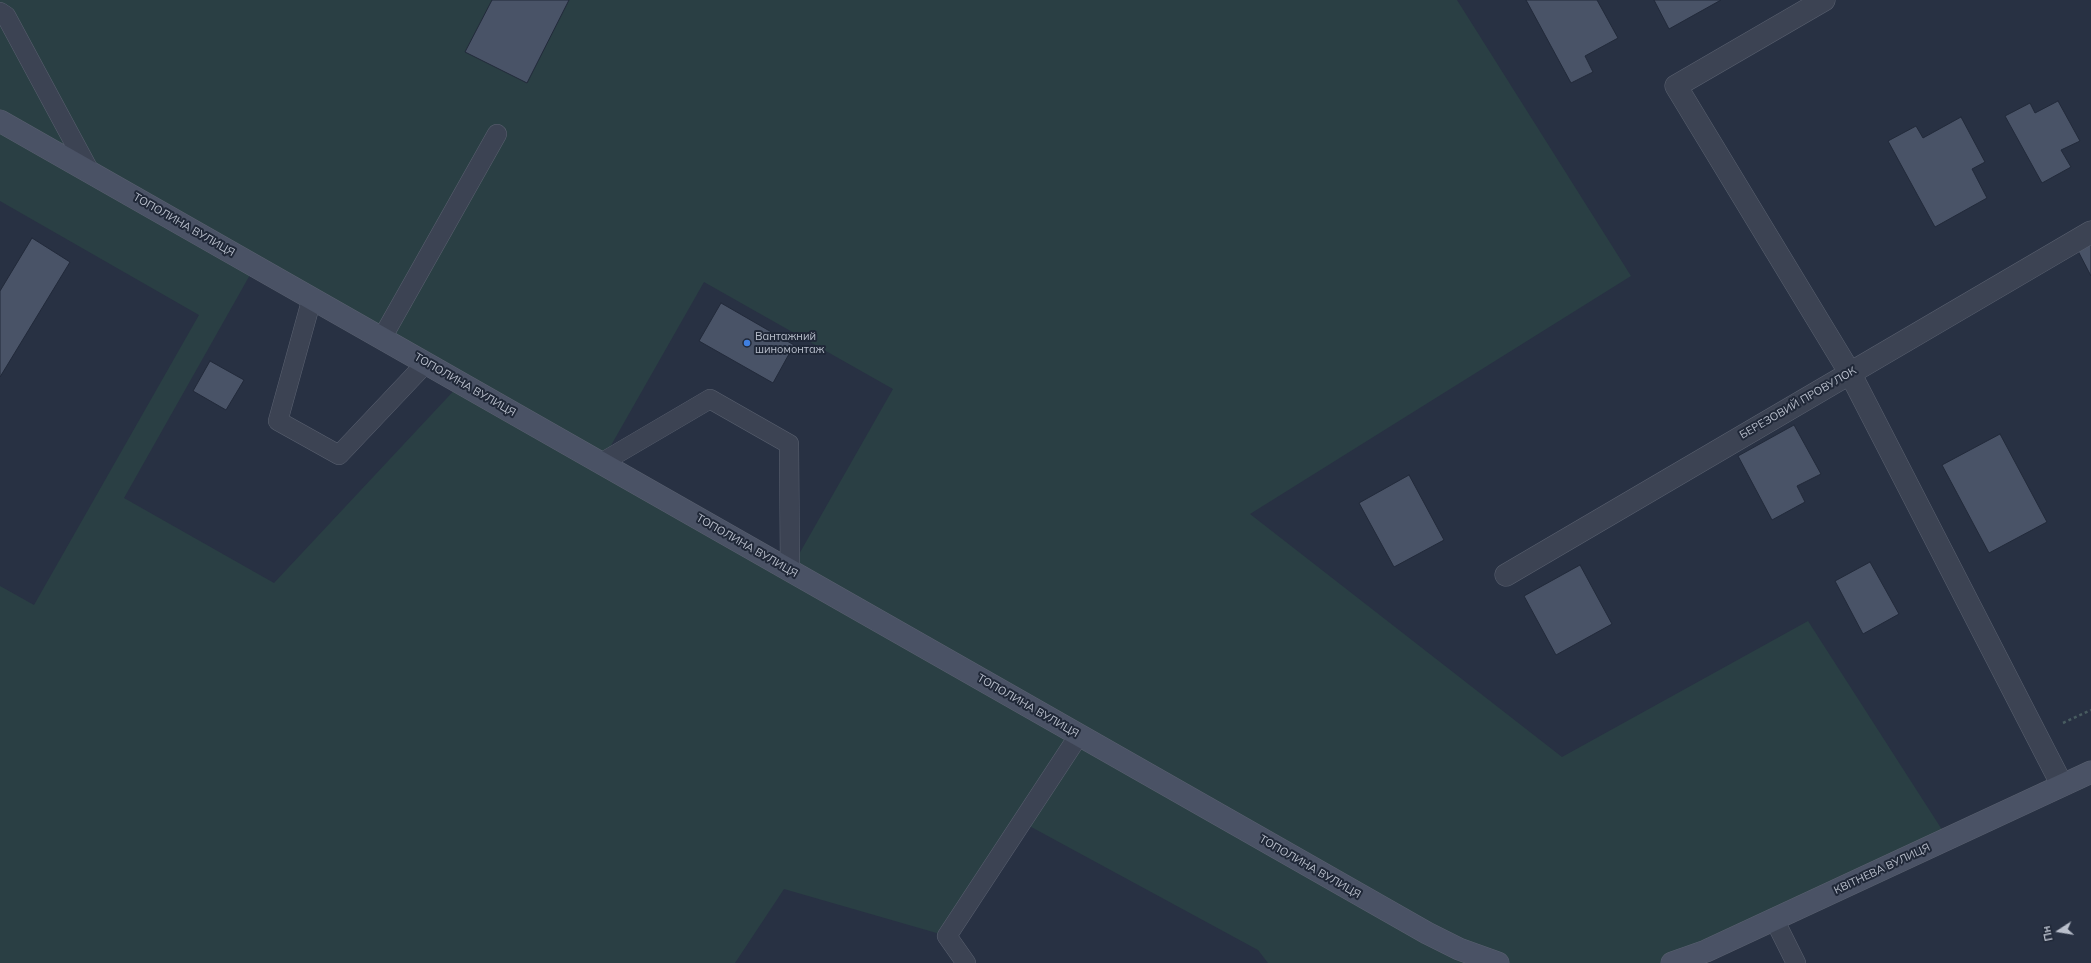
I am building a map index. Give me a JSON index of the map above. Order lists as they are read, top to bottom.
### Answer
{
  "streets": {
    "main road": ["ТОПОЛИНА ВУЛИЦЯ", "КВІТНЕВА ВУЛИЦЯ"],
    "street": ["БЕРЕЗОВИЙ ПРОВУЛОК"]
  },
  "places": ["Вантажний шиномонтаж"],
  "north": "left"
}
